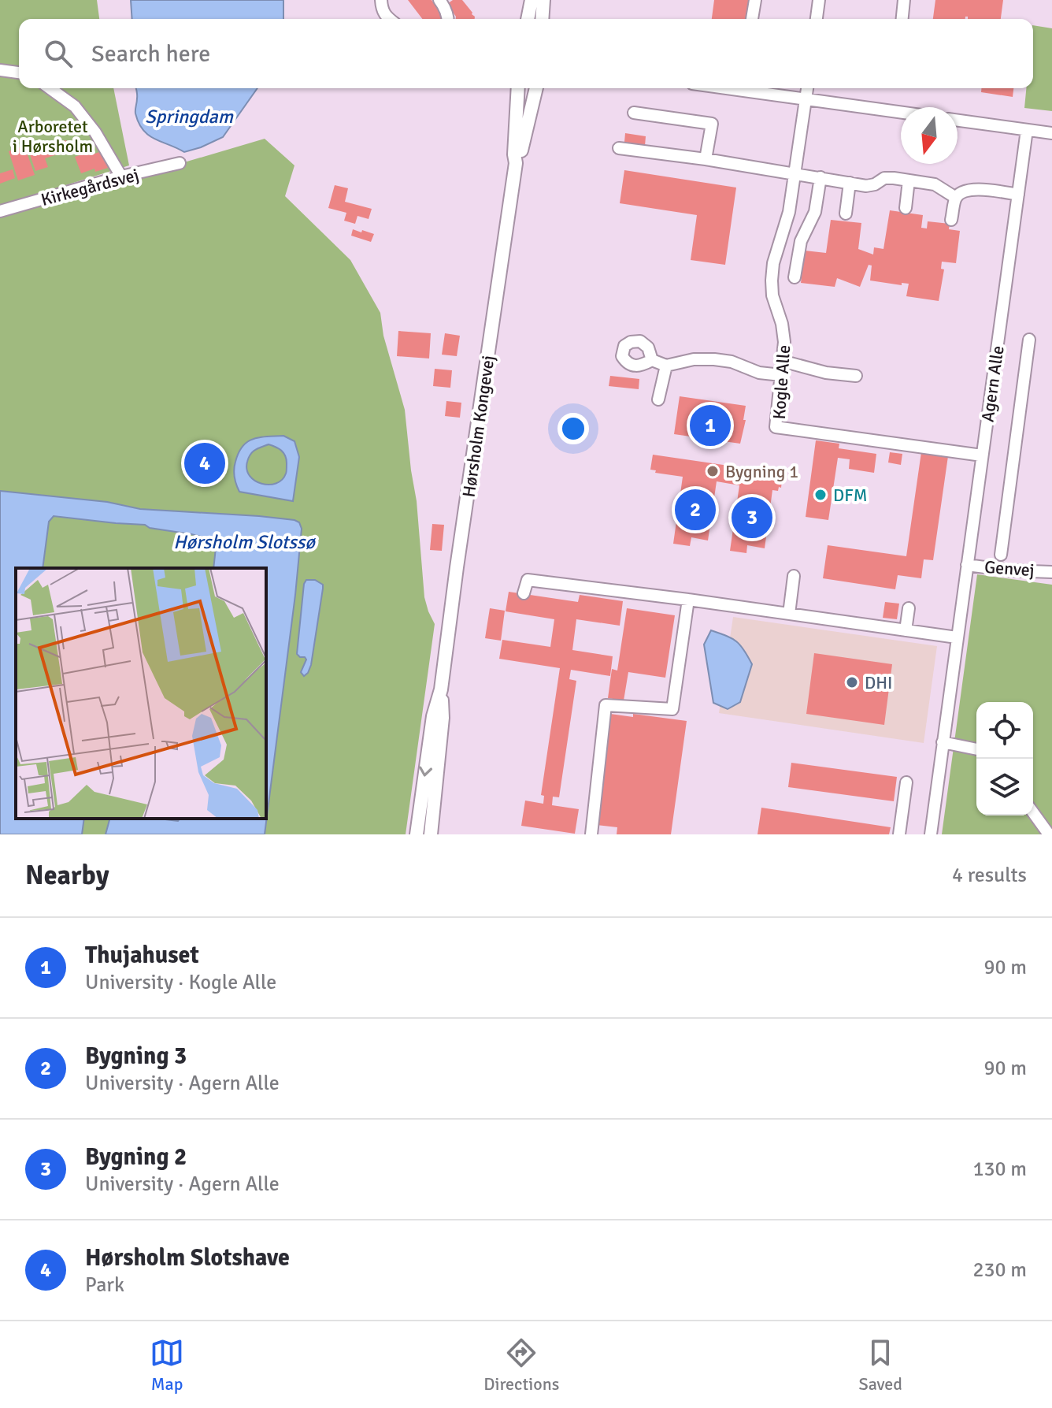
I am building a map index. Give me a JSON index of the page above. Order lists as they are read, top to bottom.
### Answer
{
  "streets": {
    "main road": ["Hørsholm Kongevej"],
    "street": [
      "Kirkegårdsvej",
      "Kogle Alle",
      "Agern Alle",
      "Genvej"
    ]
  },
  "crossings": [
    ["Kogle Alle", "Agern Alle"],
    ["Agern Alle", "Genvej"]
  ],
  "water": ["Springdam", "Hørsholm Slotssø"],
  "parks": ["Arboretet i Hørsholm"],
  "places": ["Bygning 1", "DFM", "DHI"],
  "north": "bottom",
  "page": {
    "search": "Search here",
    "pins": [
      "1",
      "4",
      "2",
      "3"
    ],
    "heading": ["Nearby", "4 results"],
    "list": [
      {
        "mark": "1",
        "name": "Thujahuset",
        "note": "University · Kogle Alle",
        "value": "90 m"
      },
      {
        "mark": "2",
        "name": "Bygning 3",
        "note": "University · Agern Alle",
        "value": "90 m"
      },
      {
        "mark": "3",
        "name": "Bygning 2",
        "note": "University · Agern Alle",
        "value": "130 m"
      },
      {
        "mark": "4",
        "name": "Hørsholm Slotshave",
        "note": "Park",
        "value": "230 m"
      }
    ],
    "nav": ["Map", "Directions", "Saved"]
  }
}
